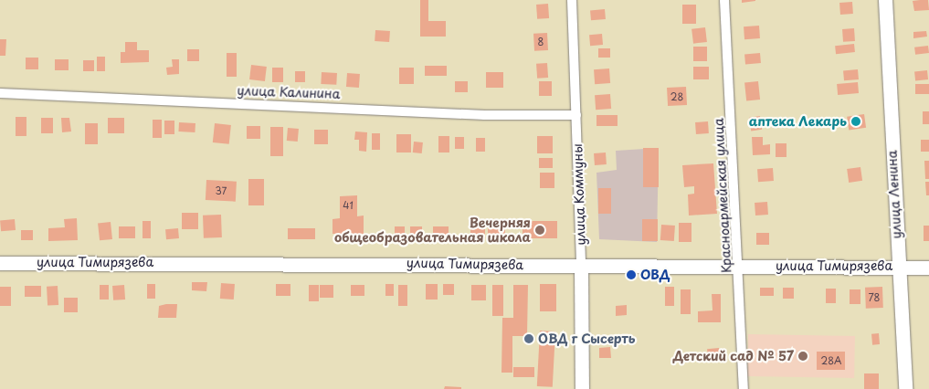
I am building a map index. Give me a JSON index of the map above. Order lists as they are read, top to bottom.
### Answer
{
  "streets": {
    "main road": ["улица Коммуны", "улица Ленина", "улица Тимирязева"],
    "street": ["улица Калинина", "Красноармейская улица"]
  },
  "crossings": [
    ["улица Калинина", "улица Коммуны"],
    ["улица Коммуны", "улица Тимирязева"],
    ["улица Ленина", "улица Тимирязева"],
    ["Красноармейская улица", "улица Тимирязева"]
  ],
  "places": [
    "аптека Лекарь",
    "Вечерняя общеобразовательная школа",
    "ОВД",
    "ОВД г Сысерть",
    "Детский сад № 57"
  ],
  "house_numbers": [
    "8",
    "28",
    "37",
    "41",
    "78",
    "28А"
  ]
}
